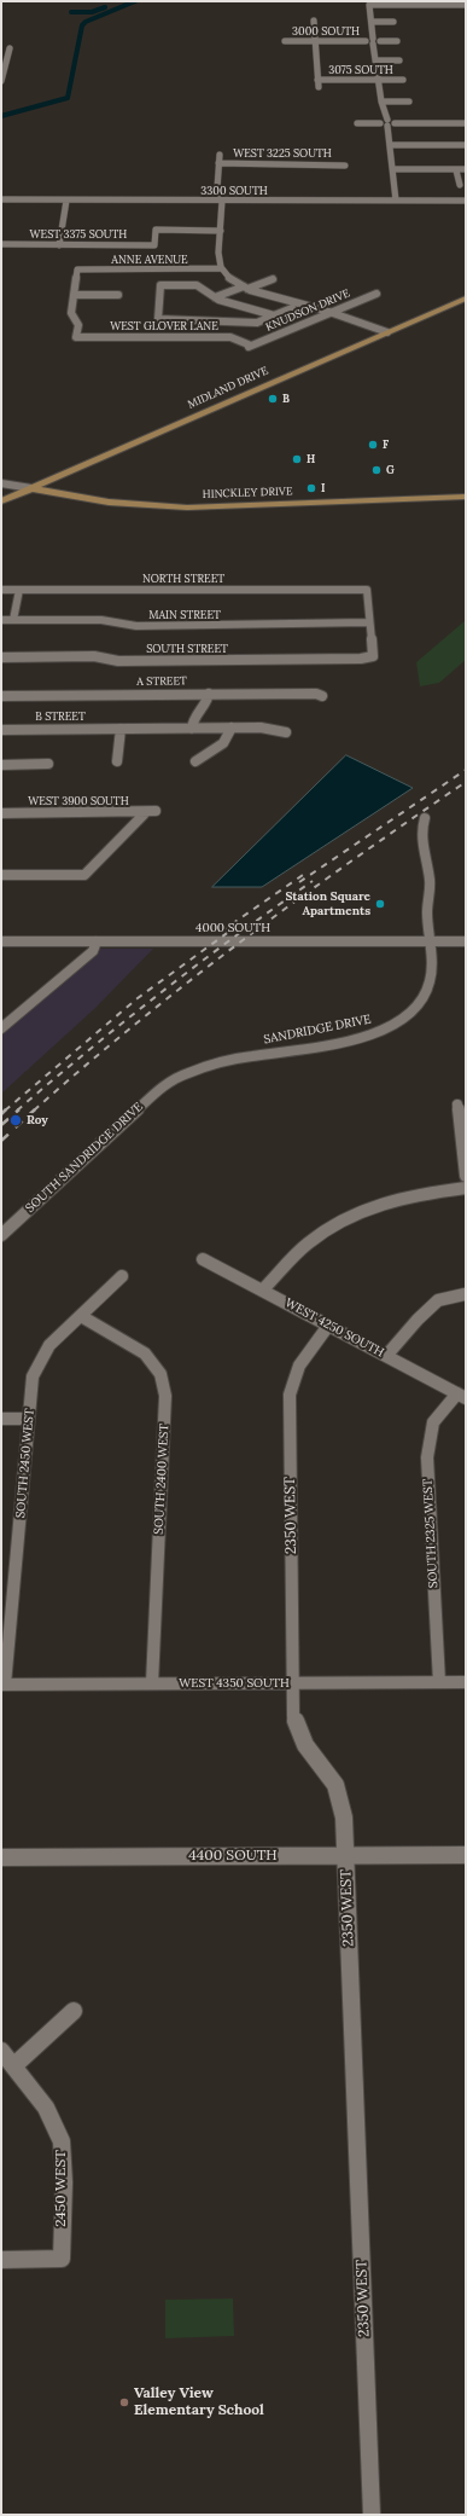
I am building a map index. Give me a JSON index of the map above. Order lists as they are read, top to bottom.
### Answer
{
  "streets": {
    "main road": ["MIDLAND DRIVE", "HINCKLEY DRIVE"],
    "street": [
      "3000 SOUTH",
      "3075 SOUTH",
      "WEST 3225 SOUTH",
      "3300 SOUTH",
      "WEST 3375 SOUTH",
      "ANNE AVENUE",
      "KNUDSON DRIVE",
      "WEST GLOVER LANE",
      "NORTH STREET",
      "MAIN STREET",
      "SOUTH STREET",
      "A STREET",
      "B STREET",
      "WEST 3900 SOUTH",
      "4000 SOUTH",
      "SANDRIDGE DRIVE",
      "SOUTH SANDRIDGE DRIVE",
      "WEST 4250 SOUTH",
      "SOUTH 2450 WEST",
      "SOUTH 2400 WEST",
      "2350 WEST",
      "SOUTH 2325 WEST",
      "WEST 4350 SOUTH",
      "4400 SOUTH",
      "2450 WEST"
    ]
  },
  "crossings": [
    ["ANNE AVENUE", "WEST GLOVER LANE"],
    ["KNUDSON DRIVE", "WEST GLOVER LANE"],
    ["MIDLAND DRIVE", "HINCKLEY DRIVE"],
    ["NORTH STREET", "MAIN STREET"],
    ["NORTH STREET", "SOUTH STREET"],
    ["MAIN STREET", "SOUTH STREET"],
    ["4000 SOUTH", "SANDRIDGE DRIVE"],
    ["SANDRIDGE DRIVE", "SOUTH SANDRIDGE DRIVE"],
    ["WEST 4250 SOUTH", "2350 WEST"],
    ["WEST 4250 SOUTH", "SOUTH 2325 WEST"],
    ["SOUTH 2450 WEST", "SOUTH 2400 WEST"],
    ["SOUTH 2450 WEST", "WEST 4350 SOUTH"],
    ["SOUTH 2400 WEST", "WEST 4350 SOUTH"],
    ["2350 WEST", "WEST 4350 SOUTH"],
    ["2350 WEST", "4400 SOUTH"],
    ["SOUTH 2325 WEST", "WEST 4350 SOUTH"]
  ],
  "places": [
    "B",
    "F",
    "H",
    "G",
    "I",
    "Station Square Apartments",
    "Roy",
    "Valley View Elementary School"
  ]
}
